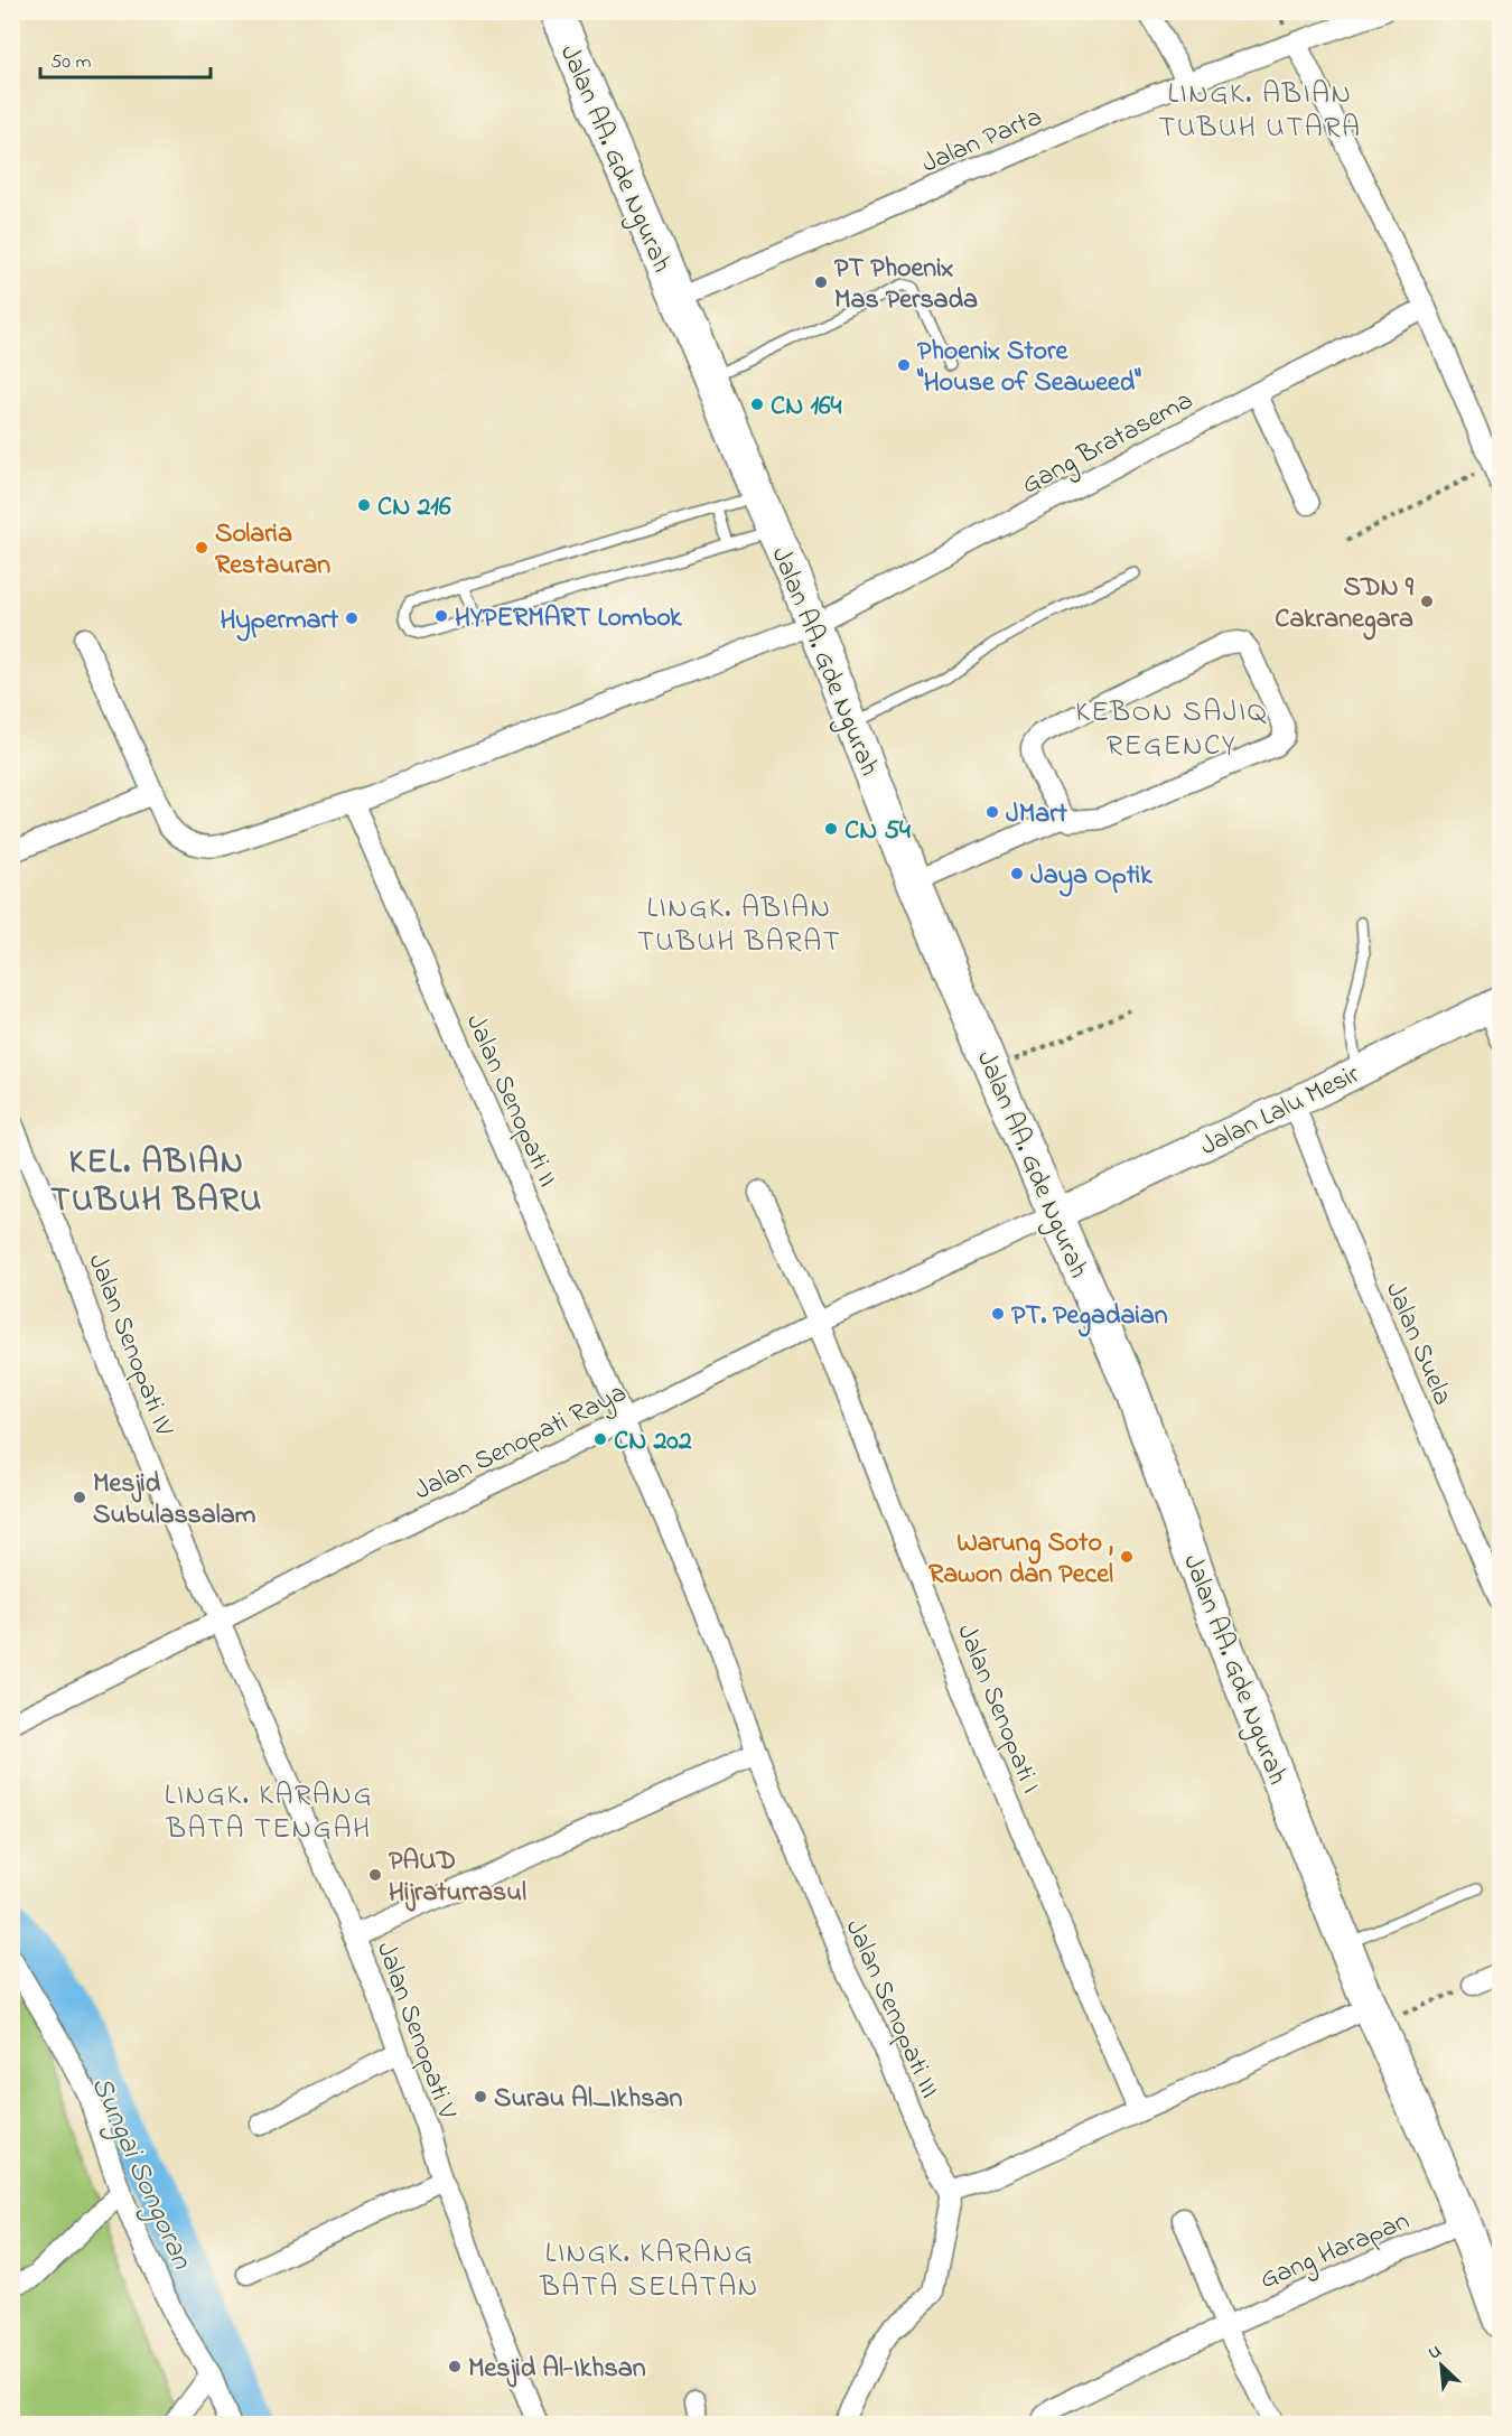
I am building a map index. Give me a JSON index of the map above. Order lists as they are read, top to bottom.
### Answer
{
  "streets": {
    "main road": ["Jalan AA. Gde Ngurah"],
    "street": [
      "Jalan Parta",
      "Gang Bratasema",
      "Jalan Senopati II",
      "Jalan Lalu Mesir",
      "Jalan Suela",
      "Jalan Senopati IV",
      "Jalan Senopati Raya",
      "Jalan Senopati I",
      "Jalan Senopati III",
      "Jalan Senopati V",
      "Gang Harapan"
    ]
  },
  "crossings": [
    ["Jalan Parta", "Jalan AA. Gde Ngurah"],
    ["Jalan AA. Gde Ngurah", "Gang Bratasema"],
    ["Jalan AA. Gde Ngurah", "Jalan Lalu Mesir"],
    ["Jalan AA. Gde Ngurah", "Jalan Senopati Raya"],
    ["Jalan AA. Gde Ngurah", "Gang Harapan"],
    ["Gang Bratasema", "Jalan Senopati II"],
    ["Jalan Senopati II", "Jalan Senopati Raya"],
    ["Jalan Senopati II", "Jalan Senopati III"],
    ["Jalan Lalu Mesir", "Jalan Suela"],
    ["Jalan Lalu Mesir", "Jalan Senopati Raya"],
    ["Jalan Senopati IV", "Jalan Senopati Raya"],
    ["Jalan Senopati IV", "Jalan Senopati V"],
    ["Jalan Senopati Raya", "Jalan Senopati I"],
    ["Jalan Senopati Raya", "Jalan Senopati III"],
    ["Jalan Senopati Raya", "Jalan Senopati V"]
  ],
  "districts": [
    "LINGK. ABIAN TUBUH UTARA",
    "KEBON SAJIQ REGENCY",
    "LINGK. ABIAN TUBUH BARAT",
    "KEL. ABIAN TUBUH BARU",
    "LINGK. KARANG BATA TENGAH",
    "LINGK. KARANG BATA SELATAN"
  ],
  "water": ["Sungai Songoran"],
  "places": [
    "PT Phoenix Mas Persada",
    "Phoenix Store \"House of Seaweed\"",
    "CN 164",
    "CN 216",
    "Solaria Restauran",
    "SDN 9 Cakranegara",
    "HYPERMART Lombok",
    "Hypermart",
    "JMart",
    "CN 54",
    "Jaya Optik",
    "PT. Pegadaian",
    "CN 202",
    "Mesjid Subulassalam",
    "Warung Soto , Rawon dan Pecel",
    "PAUD Hijraturrasul",
    "Surau Al_Ikhsan",
    "Mesjid Al-Ikhsan"
  ],
  "scale_bar": "50 m",
  "north": "top left"
}
